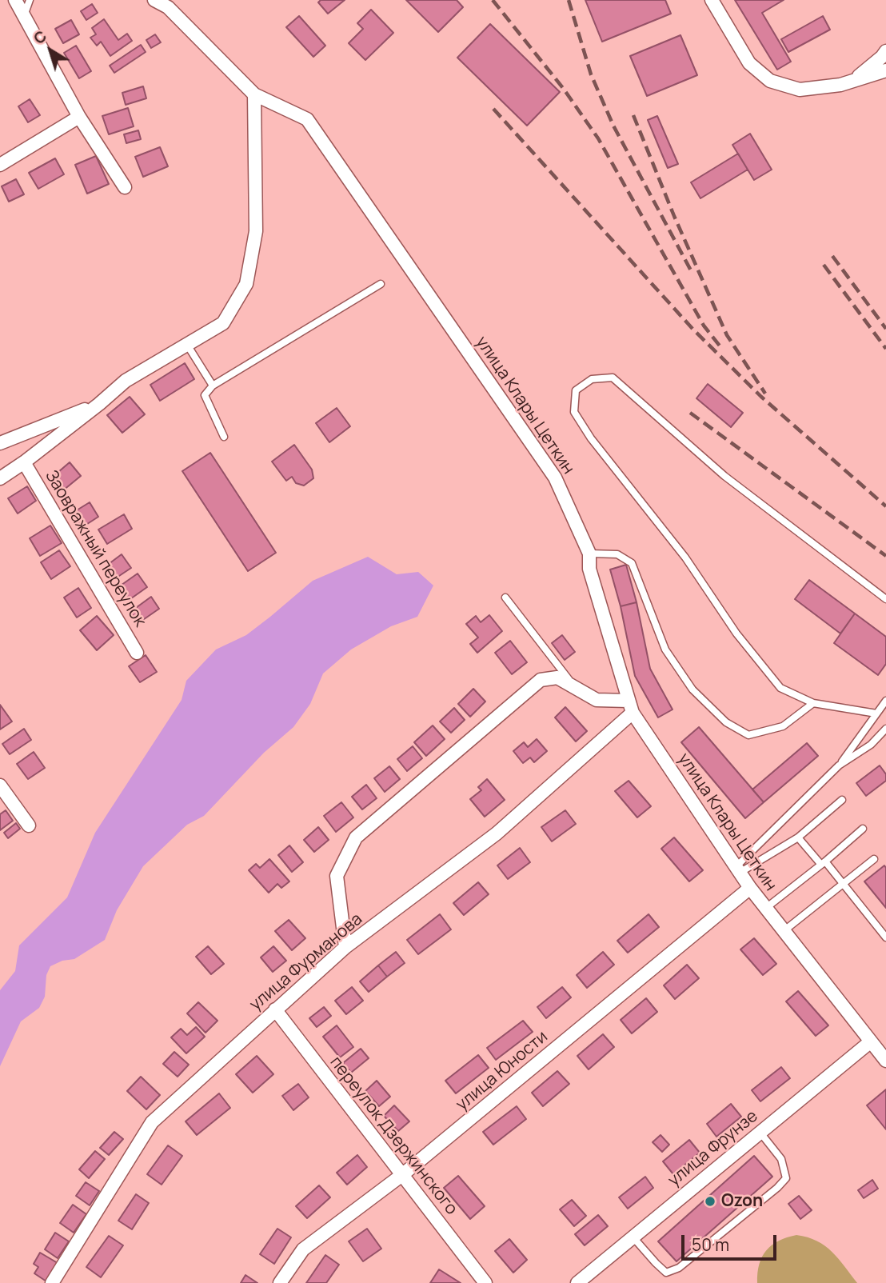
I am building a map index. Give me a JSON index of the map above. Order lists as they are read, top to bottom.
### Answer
{
  "streets": {
    "street": [
      "улица Клары Цеткин",
      "Заовражный переулок",
      "улица Фурманова",
      "улица Юности",
      "переулок Дзержинского",
      "улица Фрунзе"
    ]
  },
  "crossings": [
    ["улица Клары Цеткин", "улица Фурманова"],
    ["улица Клары Цеткин", "улица Юности"],
    ["улица Клары Цеткин", "улица Фрунзе"],
    ["улица Фурманова", "переулок Дзержинского"],
    ["улица Юности", "переулок Дзержинского"]
  ],
  "places": ["Ozon"],
  "scale_bar": "50 m",
  "north": "top left"
}
